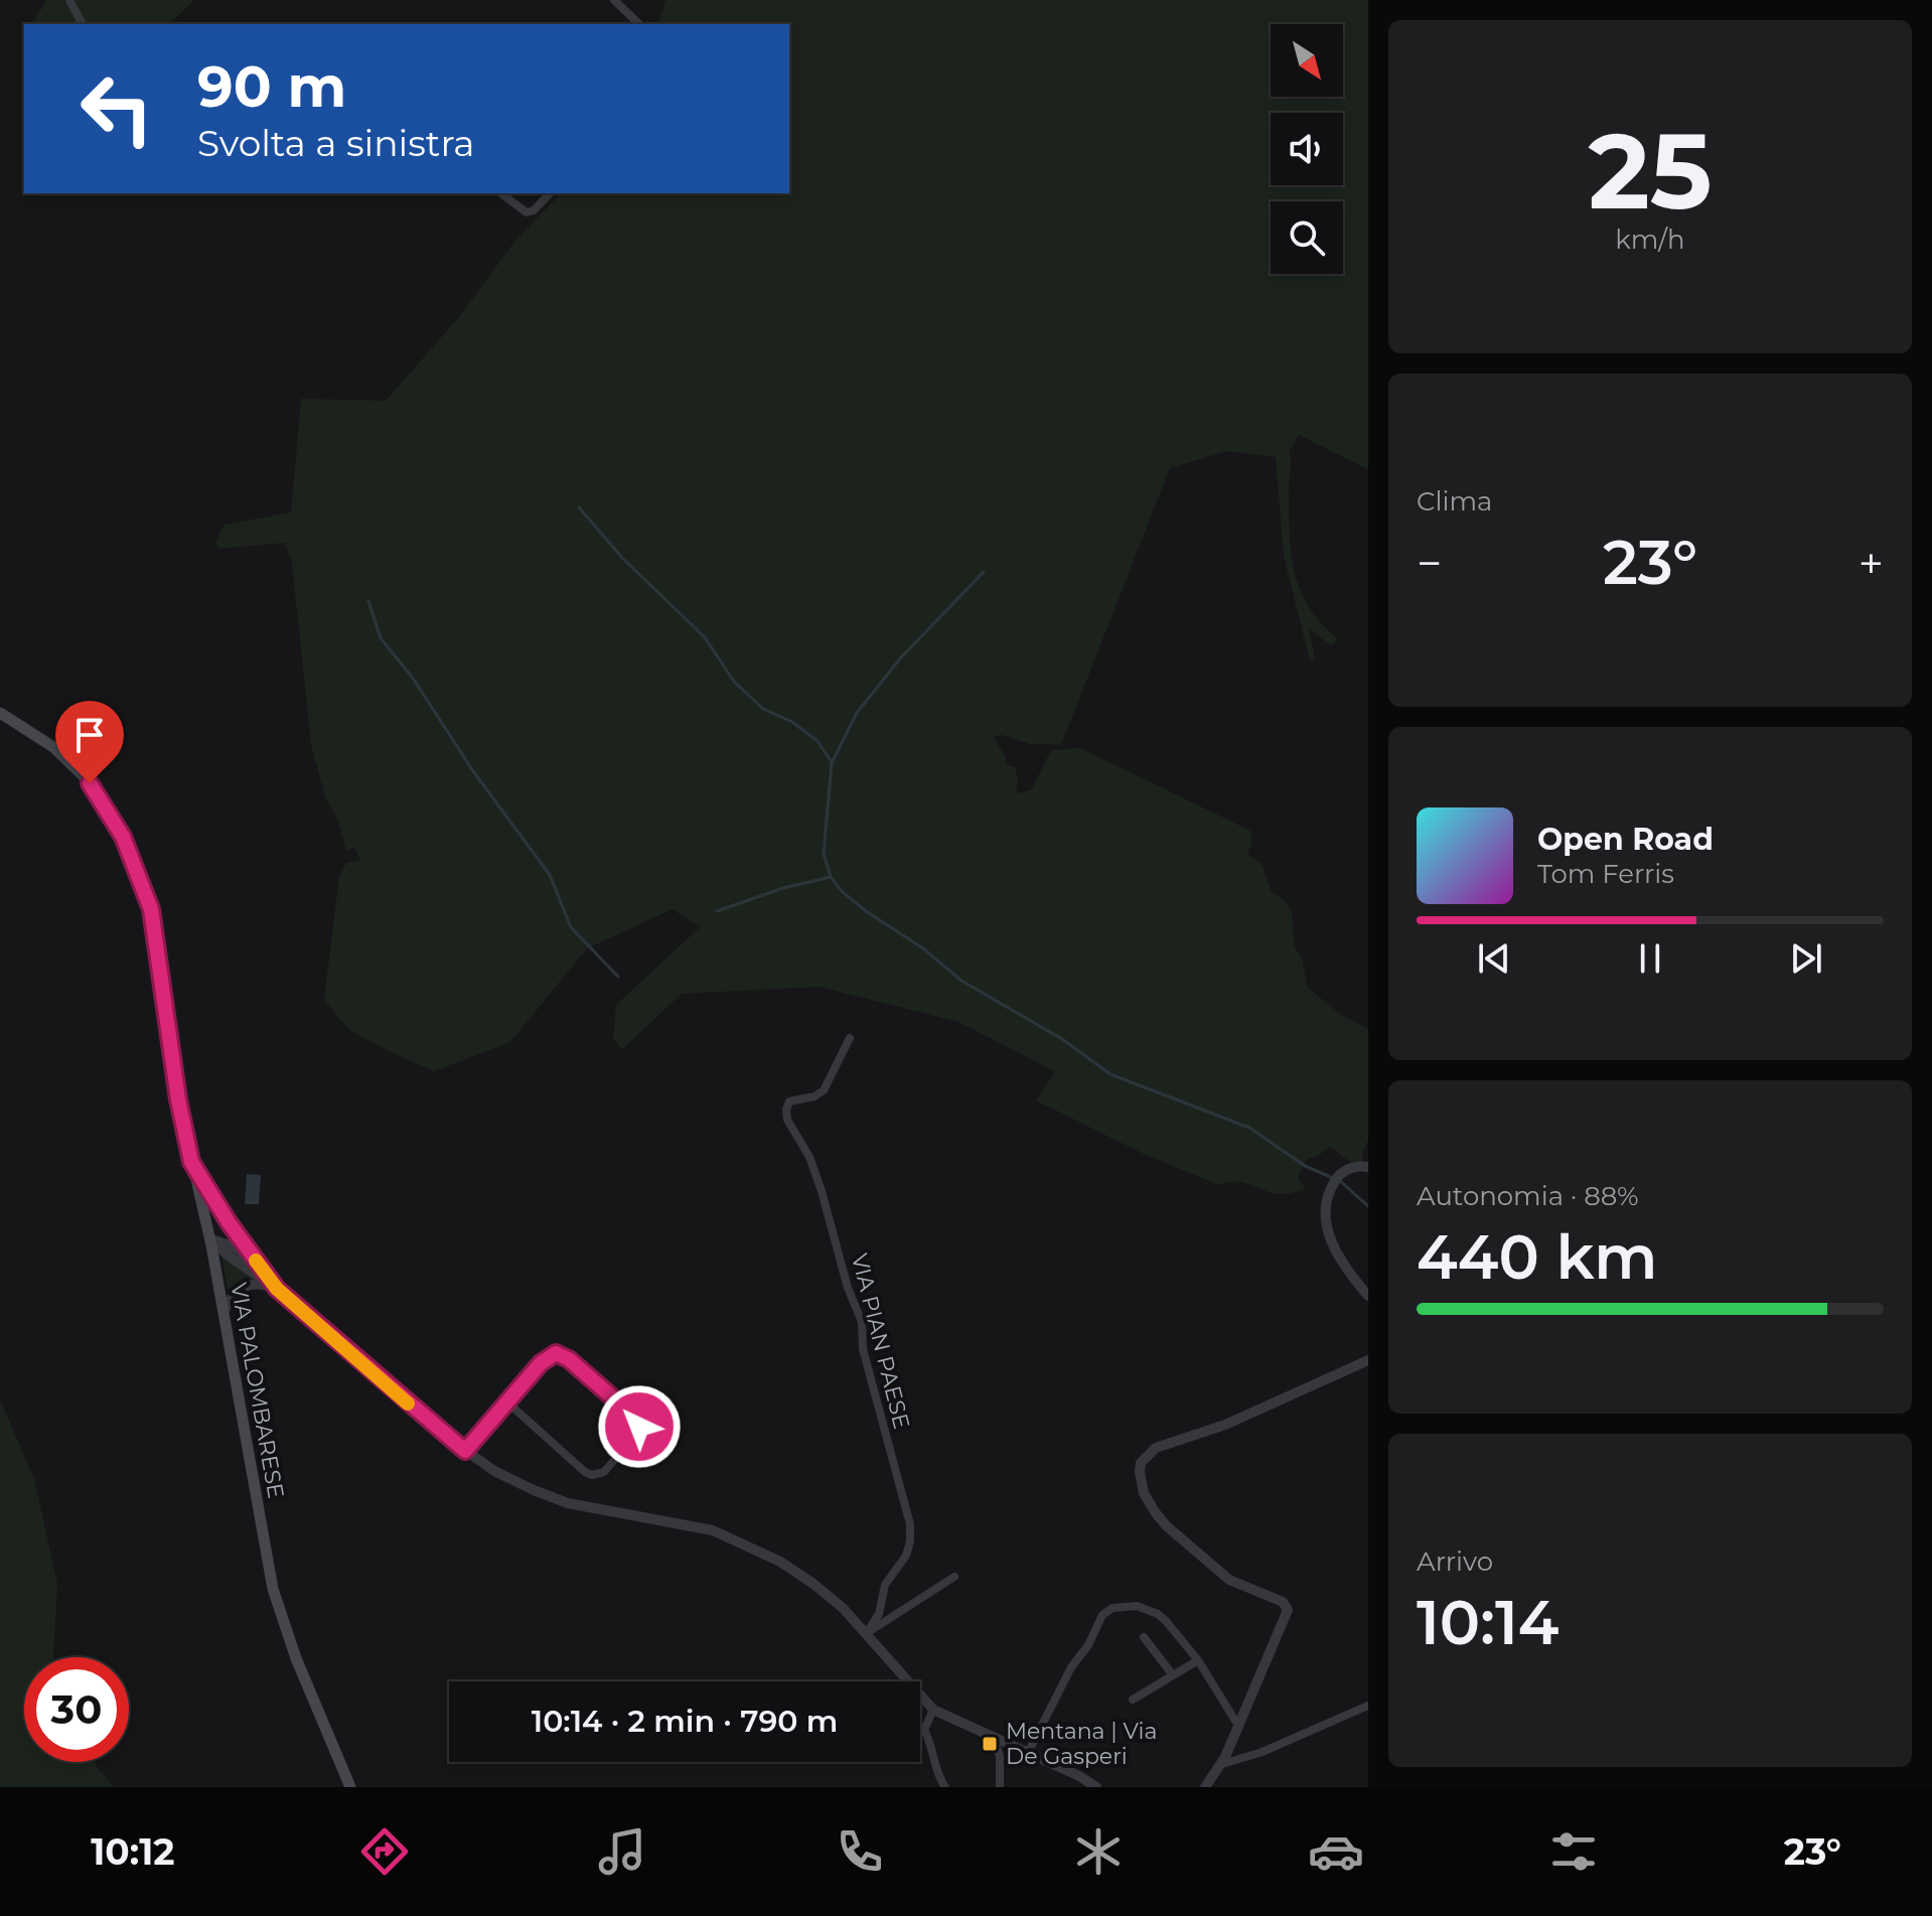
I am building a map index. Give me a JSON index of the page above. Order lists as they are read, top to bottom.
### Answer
{
  "streets": {
    "main road": ["VIA PALOMBARESE"],
    "street": ["VIA PIAN PAESE"]
  },
  "places": {
    "transit": ["Mentana | Via De Gasperi"]
  },
  "north": "bottom right",
  "page": {
    "tile": [
      ["25", "km/h"],
      "Clima",
      ["Autonomia · 88%", "440 km"],
      ["Arrivo", "10:14"]
    ],
    "turn": ["90 m", "Svolta a sinistra"],
    "heat": ["−", "23°", "+"],
    "song": ["Open Road", "Tom Ferris"],
    "limit": "30",
    "trip": "10:14 · 2 min · 790 m",
    "tabs": ["10:12", "23°"]
  }
}
